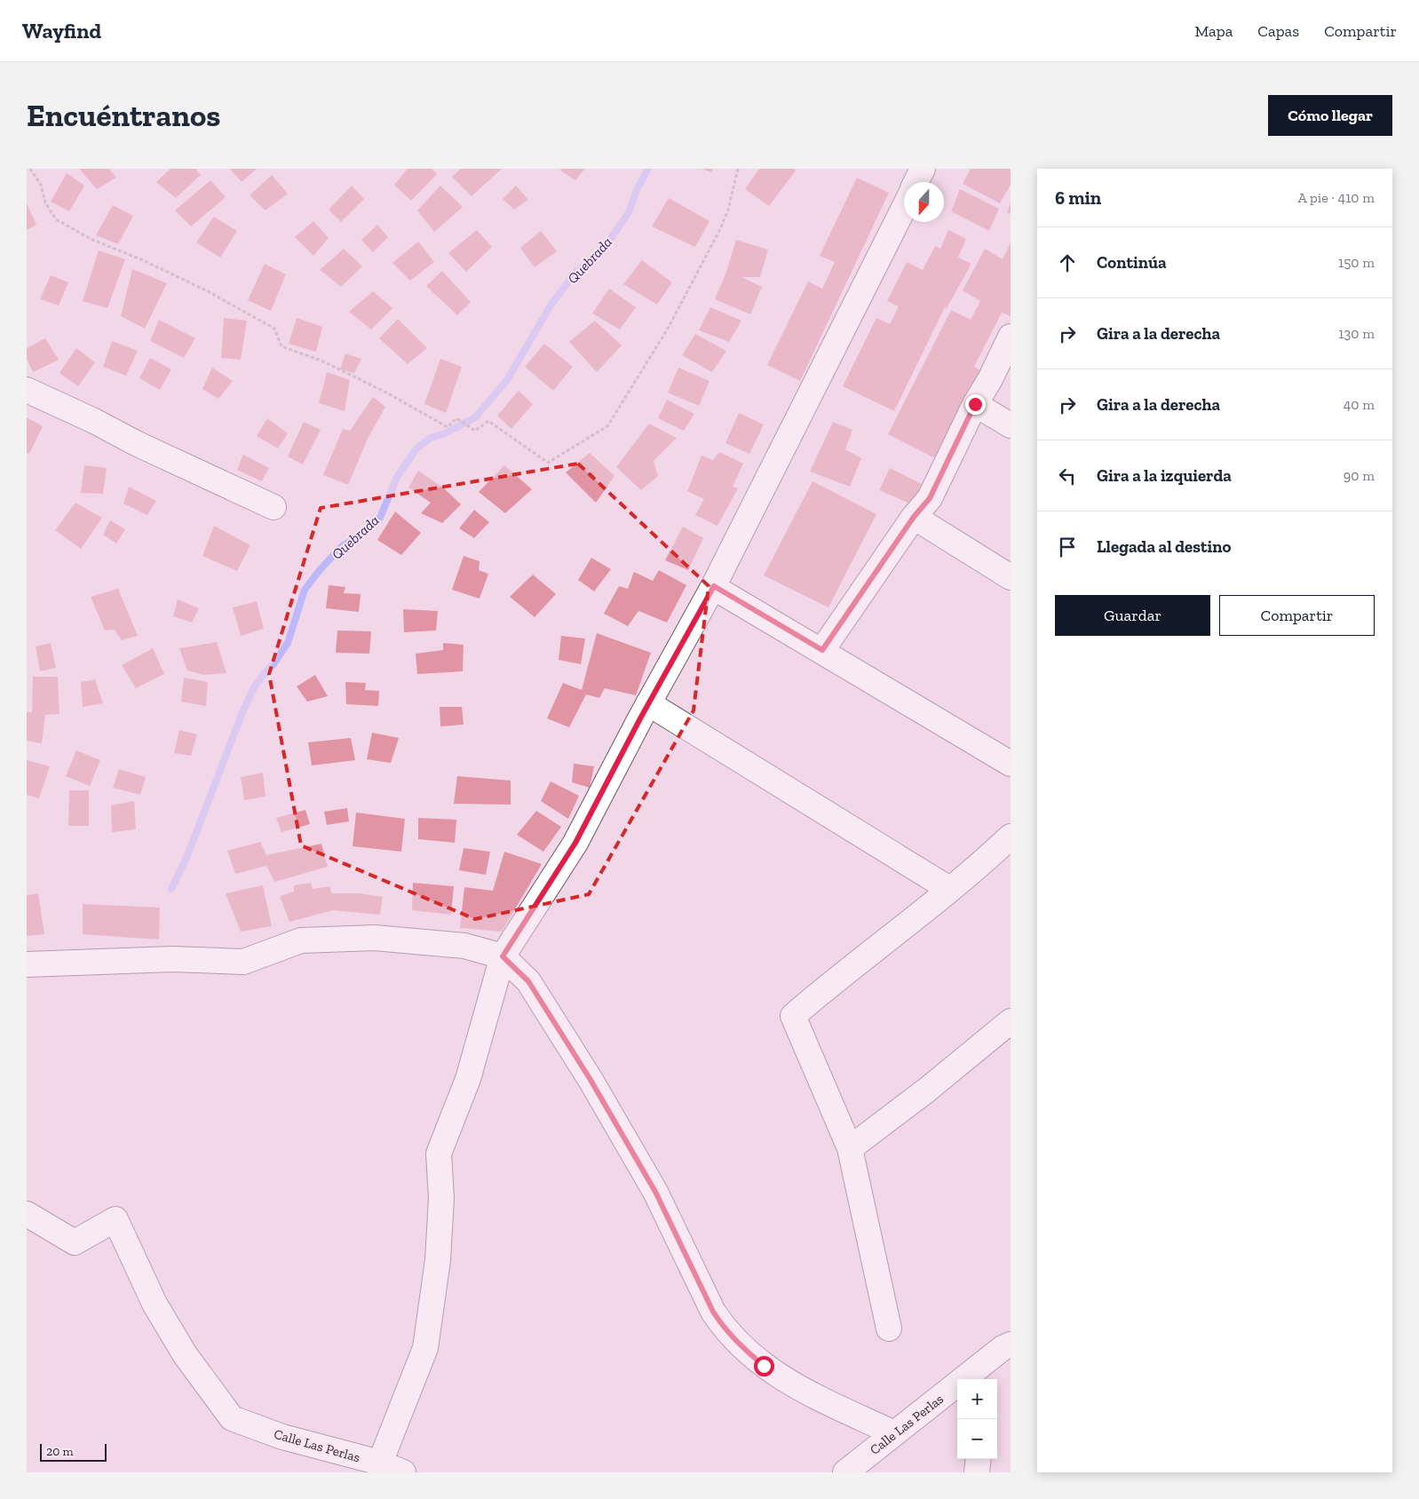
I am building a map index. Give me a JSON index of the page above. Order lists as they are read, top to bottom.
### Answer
{
  "streets": {
    "street": ["Calle Las Perlas"]
  },
  "water": ["Quebrada"],
  "scale_bar": "20 m",
  "north": "bottom",
  "page": {
    "header": "Wayfind",
    "nav": ["Mapa", "Capas", "Compartir"],
    "buttons": [
      "Cómo llegar",
      ["Guardar", "Compartir"]
    ],
    "title": "Encuéntranos",
    "heading": ["6 min", "A pie · 410 m"],
    "list": [
      ["Continúa", "150 m"],
      ["Gira a la derecha", "130 m"],
      ["Gira a la derecha", "40 m"],
      ["Gira a la izquierda", "90 m"],
      "Llegada al destino"
    ],
    "map_buttons": ["+", "−"],
    "scale": "20 m"
  }
}
